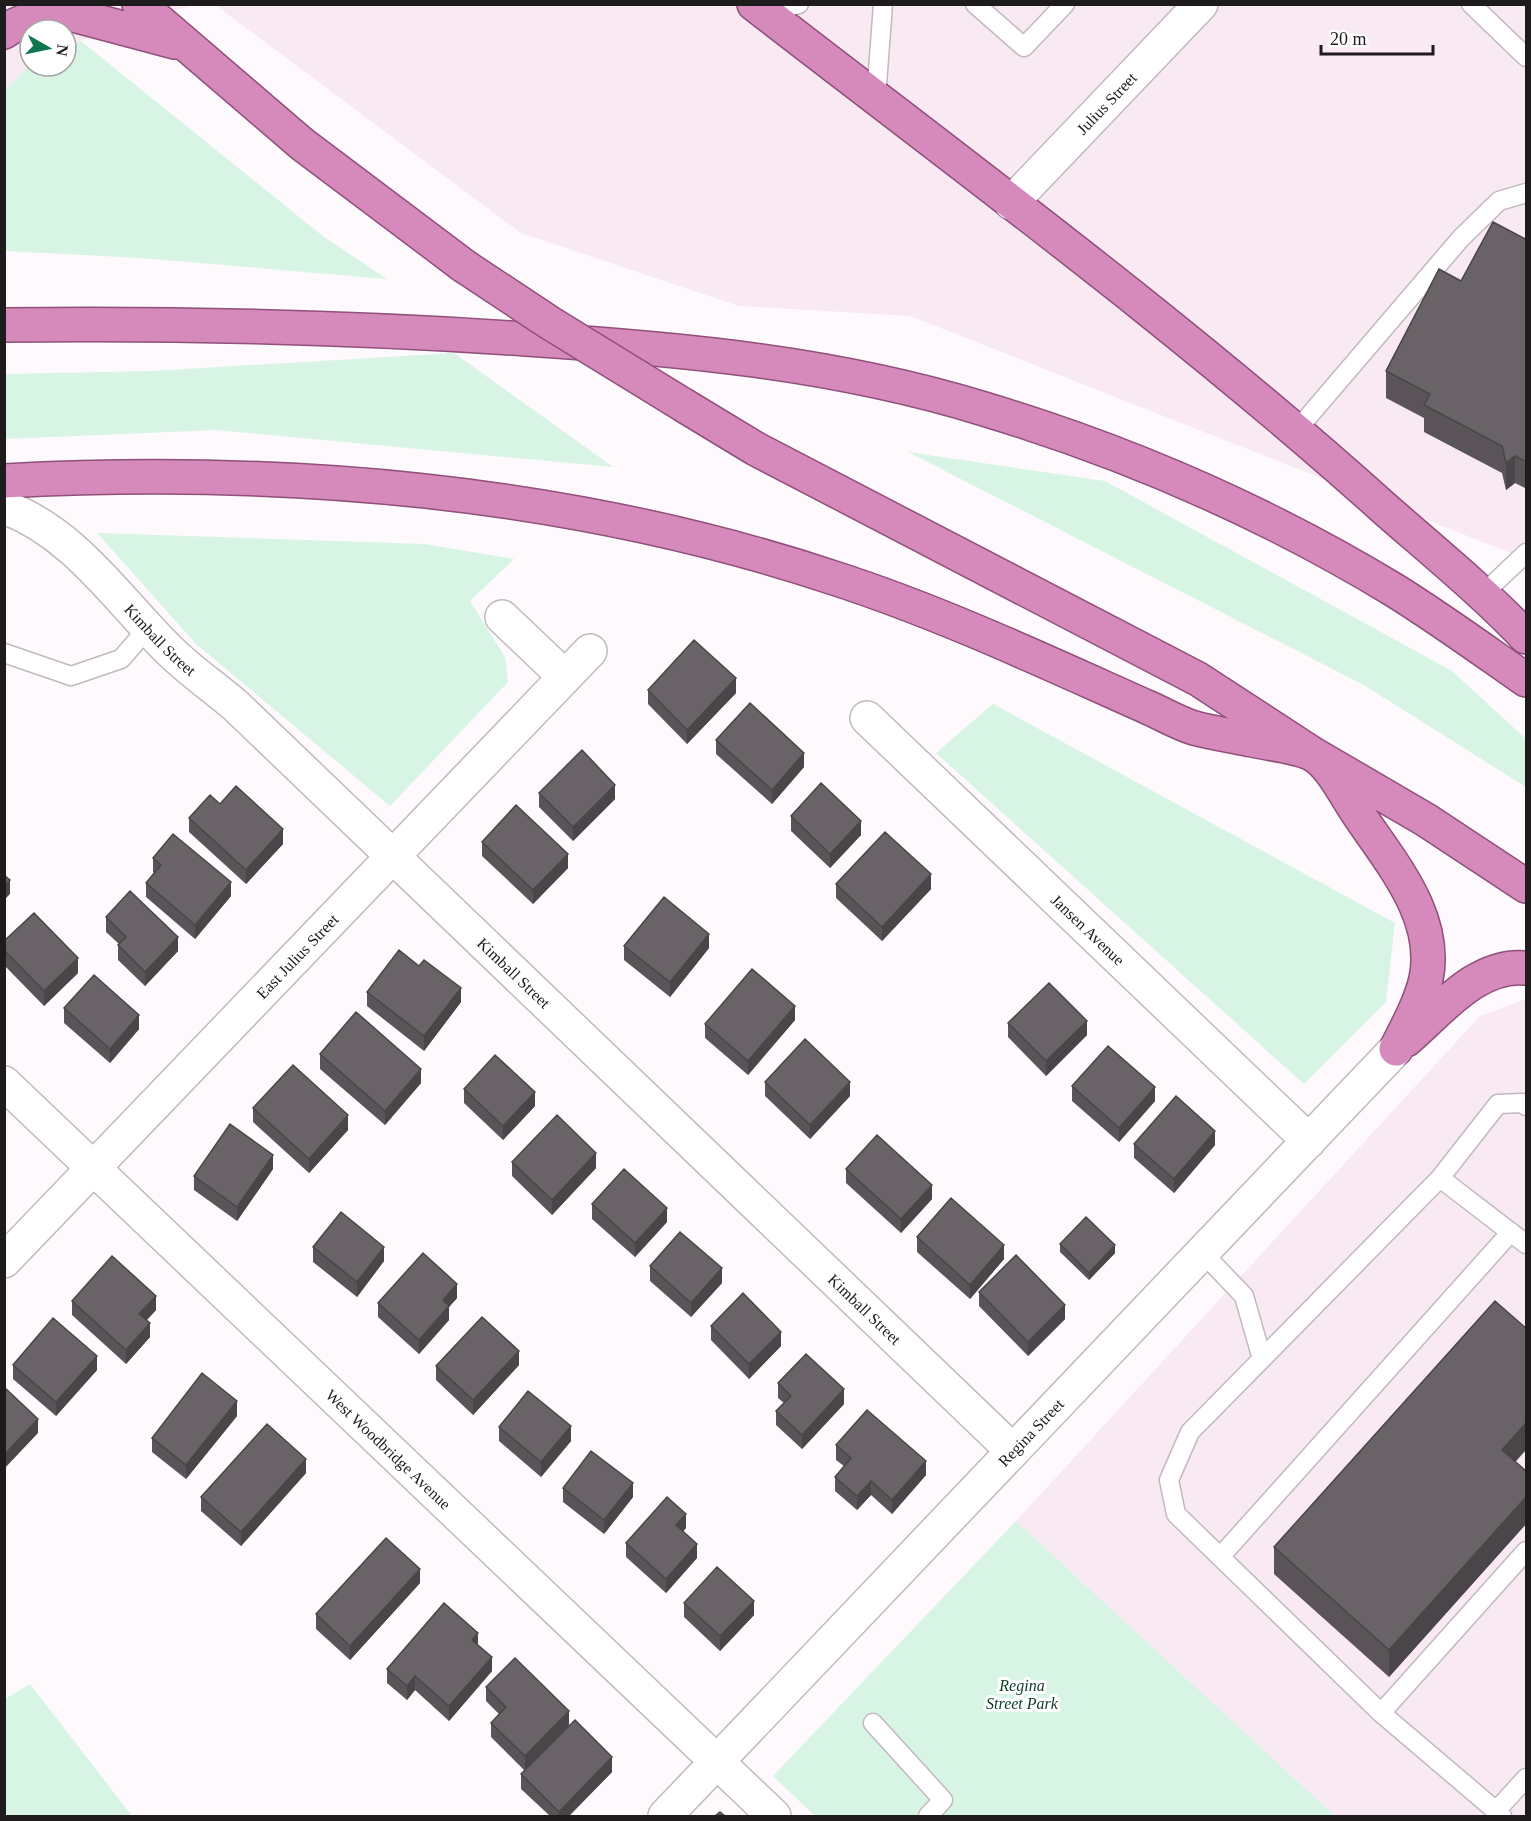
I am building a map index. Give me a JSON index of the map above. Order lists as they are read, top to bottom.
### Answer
{
  "streets": {
    "street": [
      "Julius Street",
      "Kimball Street",
      "Jansen Avenue",
      "East Julius Street",
      "Regina Street",
      "West Woodbridge Avenue"
    ]
  },
  "crossings": [
    ["Kimball Street", "East Julius Street"],
    ["Kimball Street", "Regina Street"],
    ["Jansen Avenue", "Regina Street"],
    ["East Julius Street", "West Woodbridge Avenue"],
    ["Regina Street", "West Woodbridge Avenue"]
  ],
  "parks": ["Regina Street Park"],
  "scale_bar": "20 m",
  "north": "right"
}
